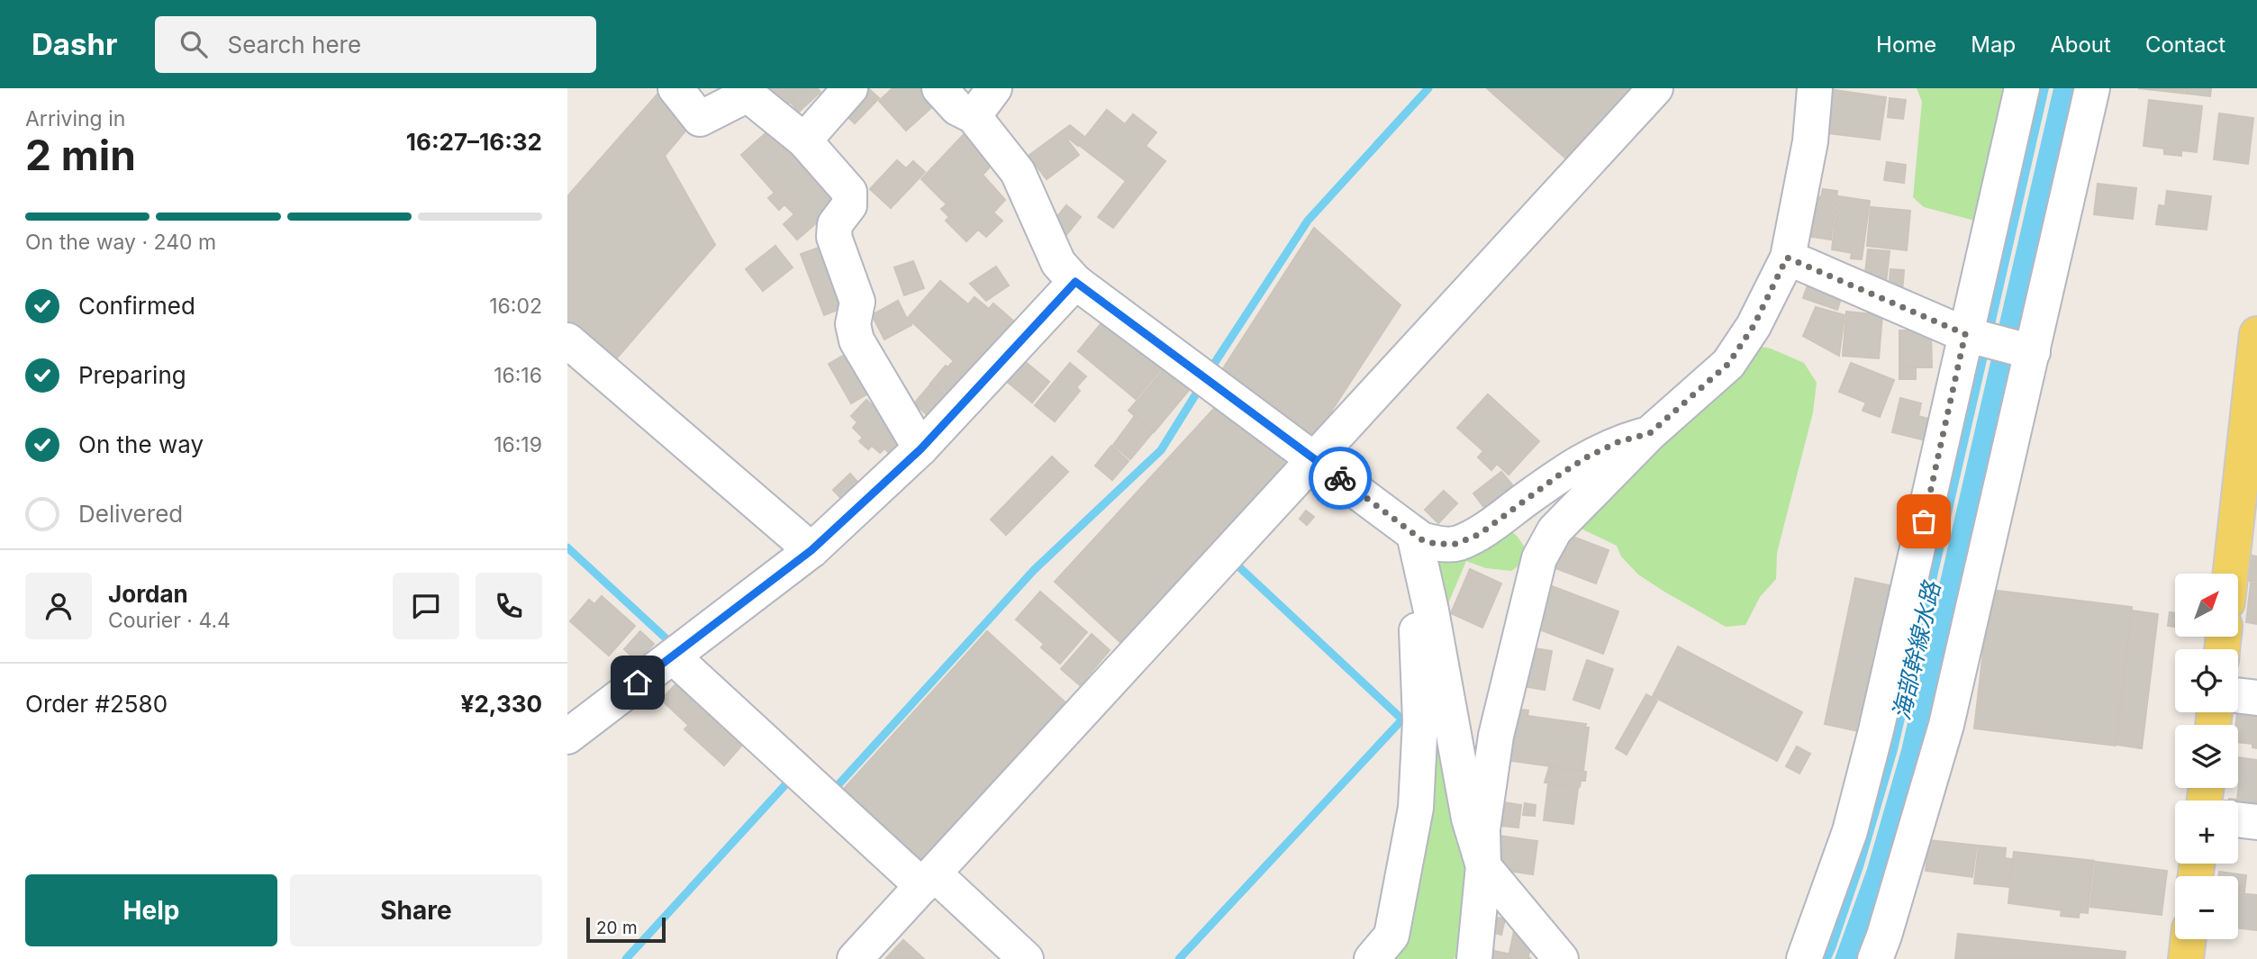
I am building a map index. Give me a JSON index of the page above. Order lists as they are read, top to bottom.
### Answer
{
  "water": ["海部幹線水路"],
  "scale_bar": "20 m",
  "north": "top right",
  "page": {
    "header": "Dashr",
    "search": "Search here",
    "nav": [
      "Home",
      "Map",
      "About",
      "Contact"
    ],
    "heading": ["2 min", "Arriving in", "16:27–16:32"],
    "panel": [
      "Jordan",
      "Courier · 4.4",
      "Order #2580",
      "¥2,330"
    ],
    "bar": "On the way · 240 m",
    "list": [
      ["Confirmed", "16:02"],
      ["Preparing", "16:16"],
      ["On the way", "16:19"],
      "Delivered"
    ],
    "map_buttons": ["+", "−"],
    "buttons": ["Help", "Share"],
    "scale": "20 m"
  }
}
